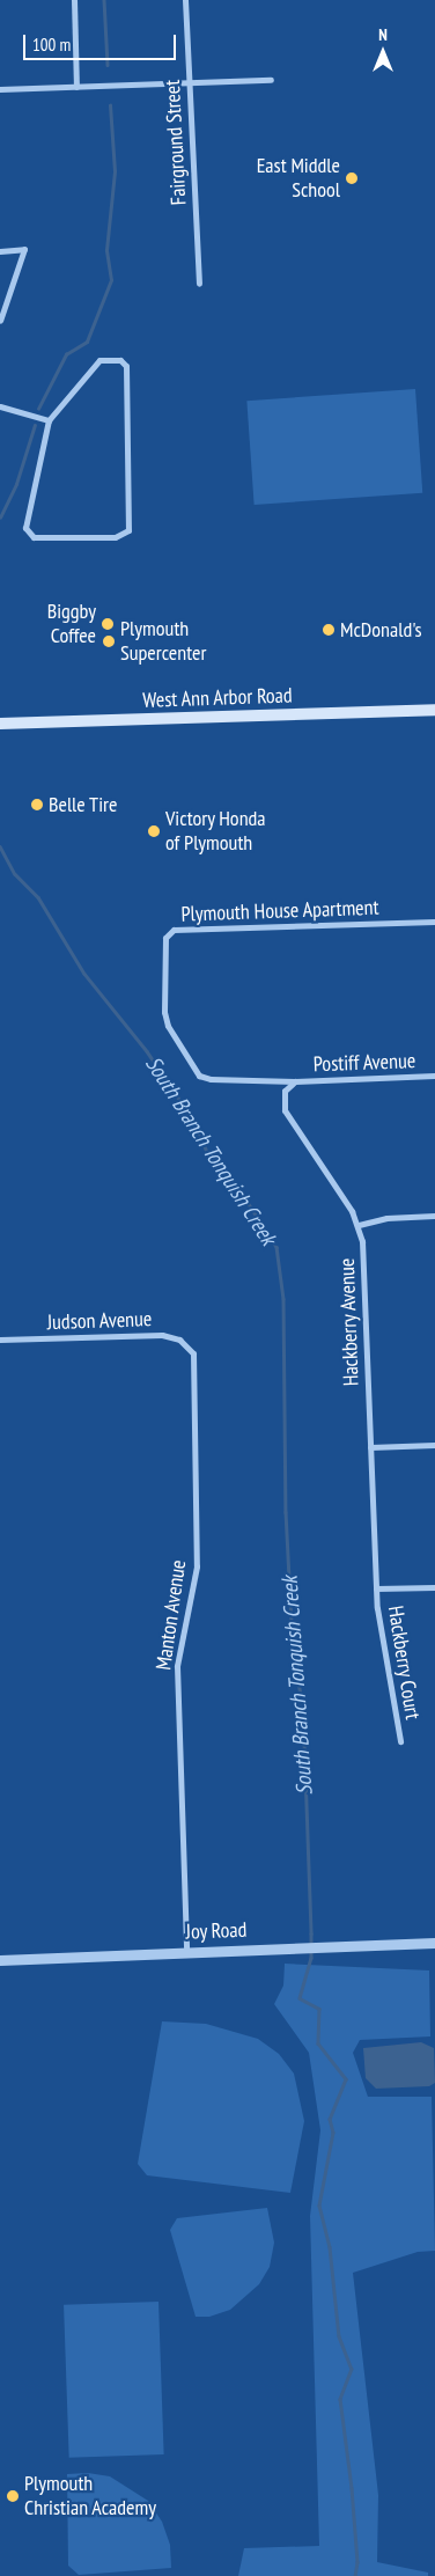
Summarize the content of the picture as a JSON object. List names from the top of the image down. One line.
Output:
{"streets":{"main road":["West Ann Arbor Road"],"street":["Fairground Street","Plymouth House Apartment","Postiff Avenue","Judson Avenue","Hackberry Avenue","Manton Avenue","Hackberry Court","Joy Road"]},"crossings":[["Plymouth House Apartment","Postiff Avenue"],["Plymouth House Apartment","Hackberry Avenue"],["Postiff Avenue","Hackberry Avenue"],["Judson Avenue","Manton Avenue"],["Hackberry Avenue","Hackberry Court"],["Manton Avenue","Joy Road"]],"water":["South Branch Tonquish Creek"],"places":["East Middle School","Biggby Coffee","McDonald's","Plymouth Supercenter","Belle Tire","Victory Honda of Plymouth","Plymouth Christian Academy"],"scale_bar":"100 m","north":"top"}
